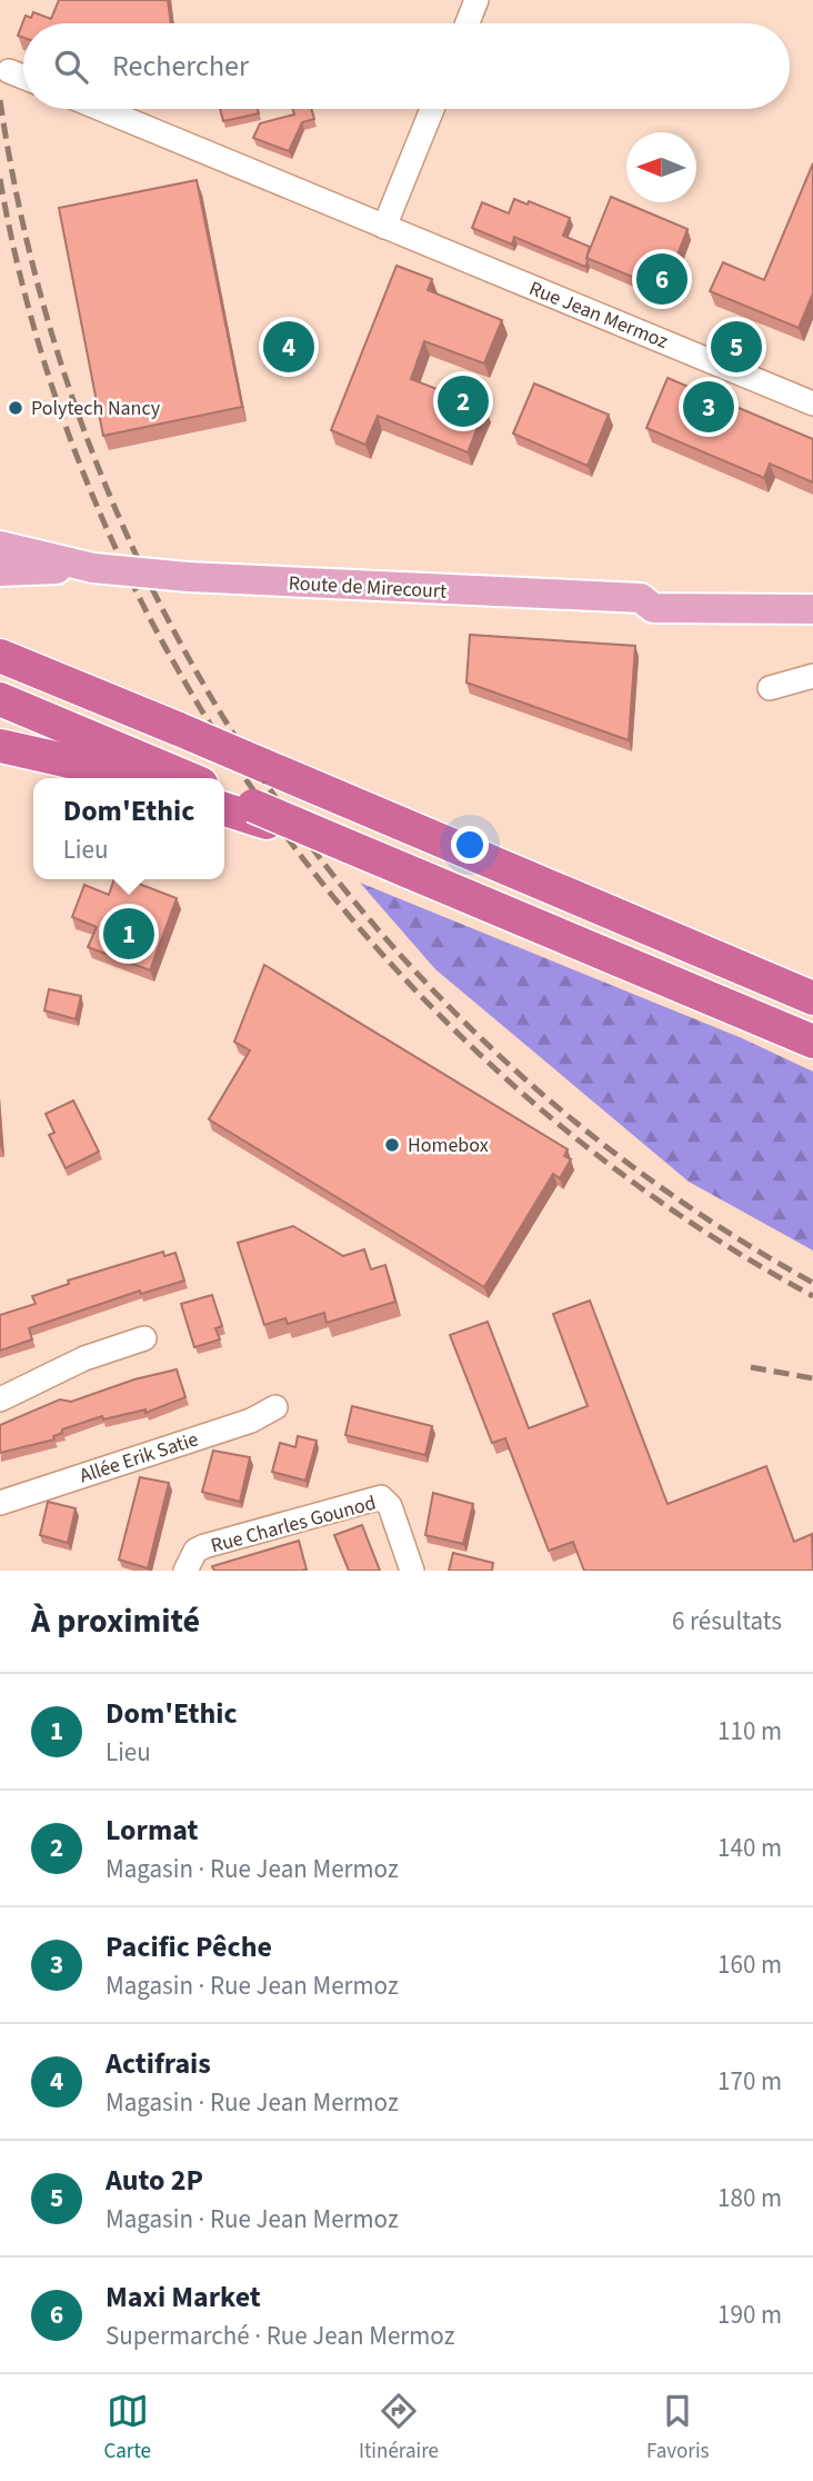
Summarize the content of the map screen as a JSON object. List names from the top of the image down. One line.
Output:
{"streets":{"main road":["Route de Mirecourt"],"street":["Rue Jean Mermoz","Allée Erik Satie","Rue Charles Gounod"]},"places":["Polytech Nancy","Homebox"],"north":"left","page":{"search":"Rechercher","pins":["6","4","5","2","3","1"],"popup":["Dom'Ethic","Lieu"],"heading":["À proximité","6 résultats"],"list":[{"mark":"1","name":"Dom'Ethic","note":"Lieu","value":"110 m"},{"mark":"2","name":"Lormat","note":"Magasin · Rue Jean Mermoz","value":"140 m"},{"mark":"3","name":"Pacific Pêche","note":"Magasin · Rue Jean Mermoz","value":"160 m"},{"mark":"4","name":"Actifrais","note":"Magasin · Rue Jean Mermoz","value":"170 m"},{"mark":"5","name":"Auto 2P","note":"Magasin · Rue Jean Mermoz","value":"180 m"},{"mark":"6","name":"Maxi Market","note":"Supermarché · Rue Jean Mermoz","value":"190 m"}],"nav":["Carte","Itinéraire","Favoris"]}}
